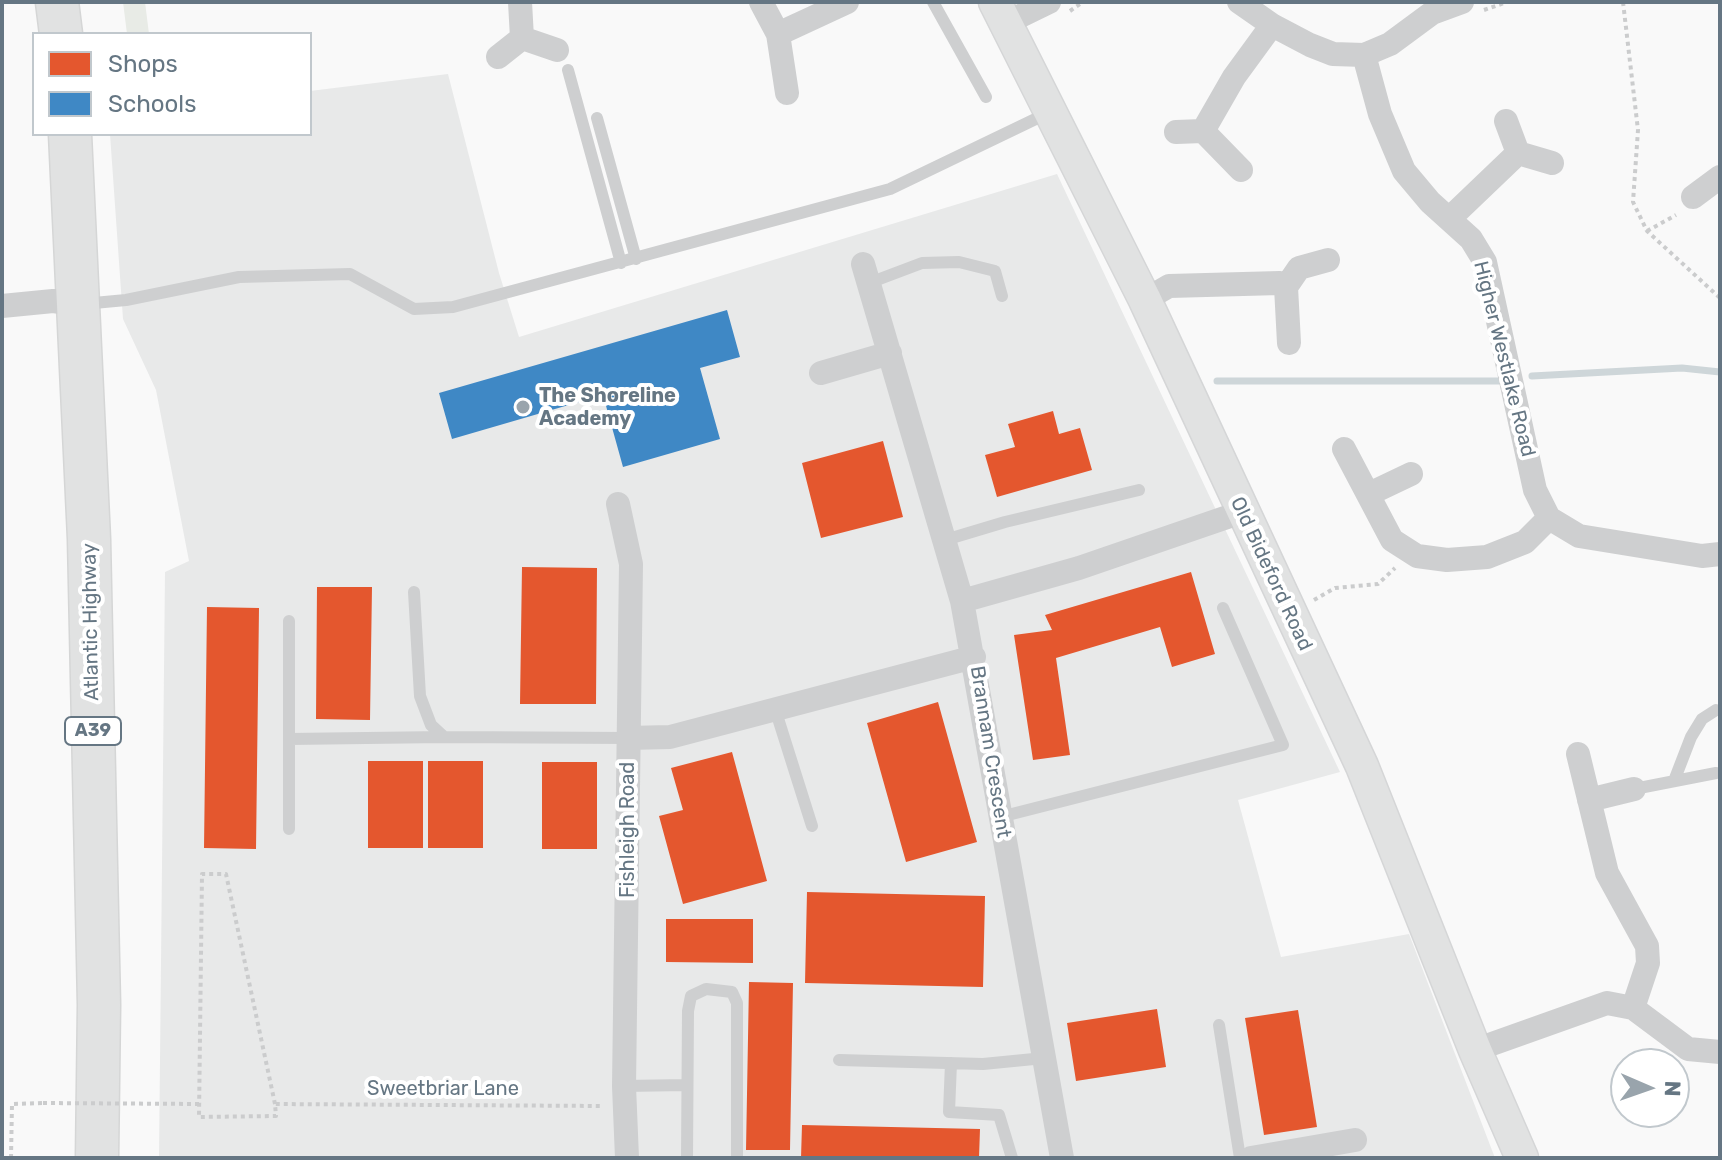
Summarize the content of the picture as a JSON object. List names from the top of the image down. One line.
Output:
{"streets":{"highway":["Atlantic Highway","A39"],"street":["Higher Westlake Road","Old Bideford Road","Brannam Crescent","Fishleigh Road"],"path":["Sweetbriar Lane"]},"crossings":[["Fishleigh Road","Sweetbriar Lane"]],"places":["The Shoreline Academy"],"legend":["Shops","Schools"],"north":"right"}
